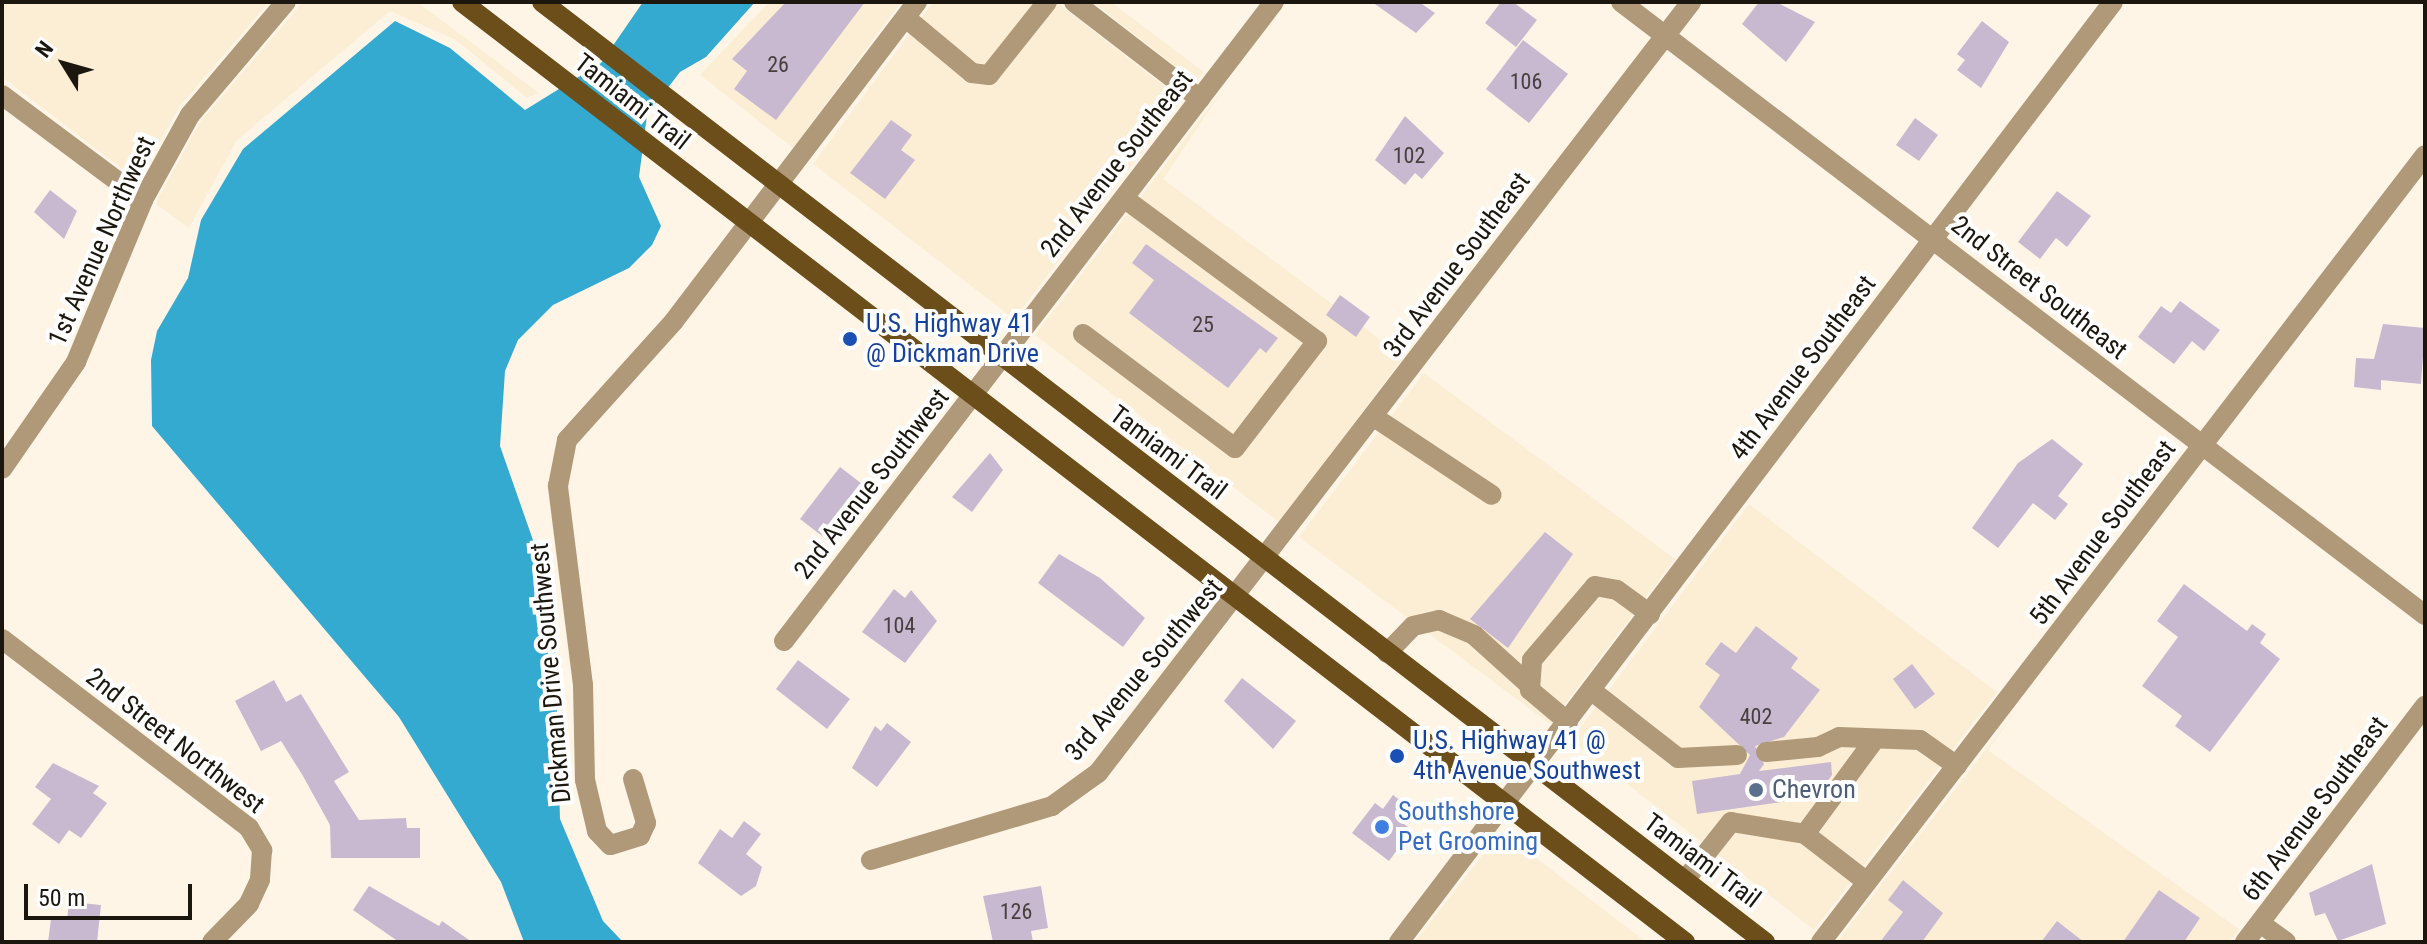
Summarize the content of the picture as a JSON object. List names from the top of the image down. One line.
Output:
{"streets":{"main road":["Tamiami Trail"],"street":["2nd Avenue Southeast","1st Avenue Northwest","3rd Avenue Southeast","2nd Street Southeast","4th Avenue Southeast","2nd Avenue Southwest","5th Avenue Southeast","3rd Avenue Southwest","Dickman Drive Southwest","2nd Street Northwest","6th Avenue Southeast"]},"crossings":[["Tamiami Trail","2nd Avenue Southeast"],["Tamiami Trail","3rd Avenue Southeast"],["Tamiami Trail","4th Avenue Southeast"],["Tamiami Trail","2nd Avenue Southwest"],["Tamiami Trail","3rd Avenue Southwest"],["Tamiami Trail","Dickman Drive Southwest"],["2nd Avenue Southeast","2nd Avenue Southwest"],["3rd Avenue Southeast","2nd Street Southeast"],["3rd Avenue Southeast","3rd Avenue Southwest"],["2nd Street Southeast","4th Avenue Southeast"],["2nd Street Southeast","5th Avenue Southeast"]],"places":["U.S. Highway 41 @ Dickman Drive","U.S. Highway 41 @ 4th Avenue Southwest","Chevron","Southshore Pet Grooming"],"house_numbers":["26","106","102","25","104","402","126"],"scale_bar":"50 m","north":"top left"}
